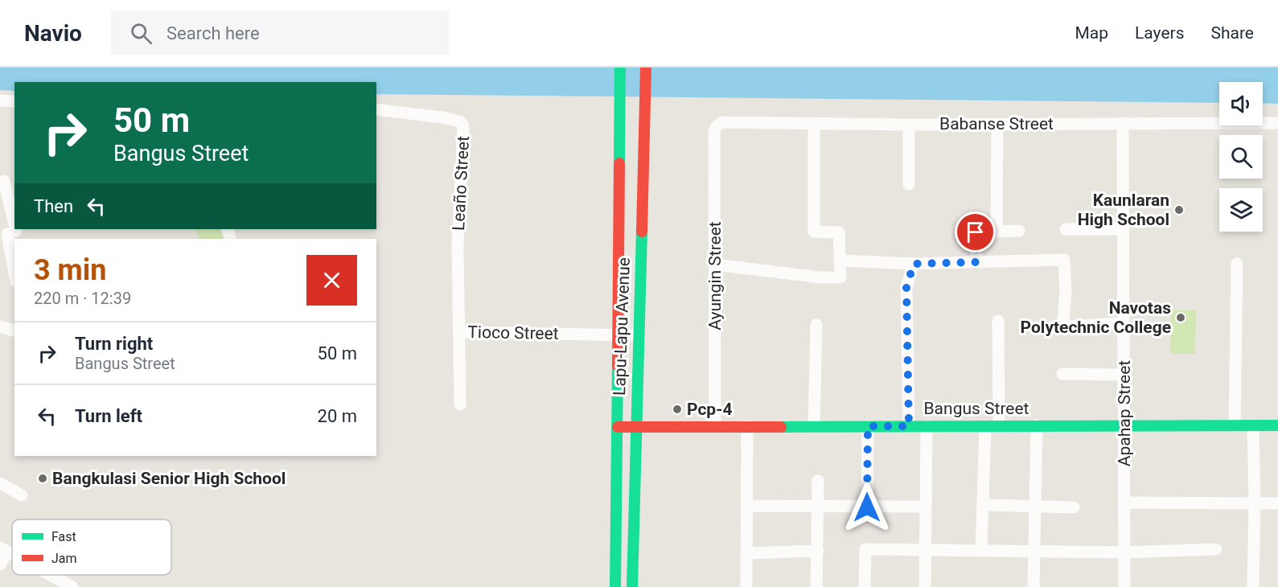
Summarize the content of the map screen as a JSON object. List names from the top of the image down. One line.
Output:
{"streets":{"main road":["Lapu-Lapu Avenue","Bangus Street"],"street":["Babanse Street","Leaño Street","Ayungin Street","Tioco Street","Apahap Street"]},"crossings":[["Babanse Street","Ayungin Street"],["Babanse Street","Apahap Street"],["Leaño Street","Tioco Street"],["Ayungin Street","Bangus Street"],["Lapu-Lapu Avenue","Tioco Street"],["Lapu-Lapu Avenue","Bangus Street"],["Bangus Street","Apahap Street"]],"places":["Kaunlaran High School","Navotas Polytechnic College","Pcp-4","Bangkulasi Senior High School"],"legend":["Fast","Jam"],"page":{"header":"Navio","search":"Search here","nav":["Map","Layers","Share"],"turn":["50 m","Bangus Street"],"then":"Then","heading":["3 min","220 m · 12:39"],"list":[{"name":"Turn right","note":"Bangus Street","value":"50 m"},{"name":"Turn left","value":"20 m"}]}}
